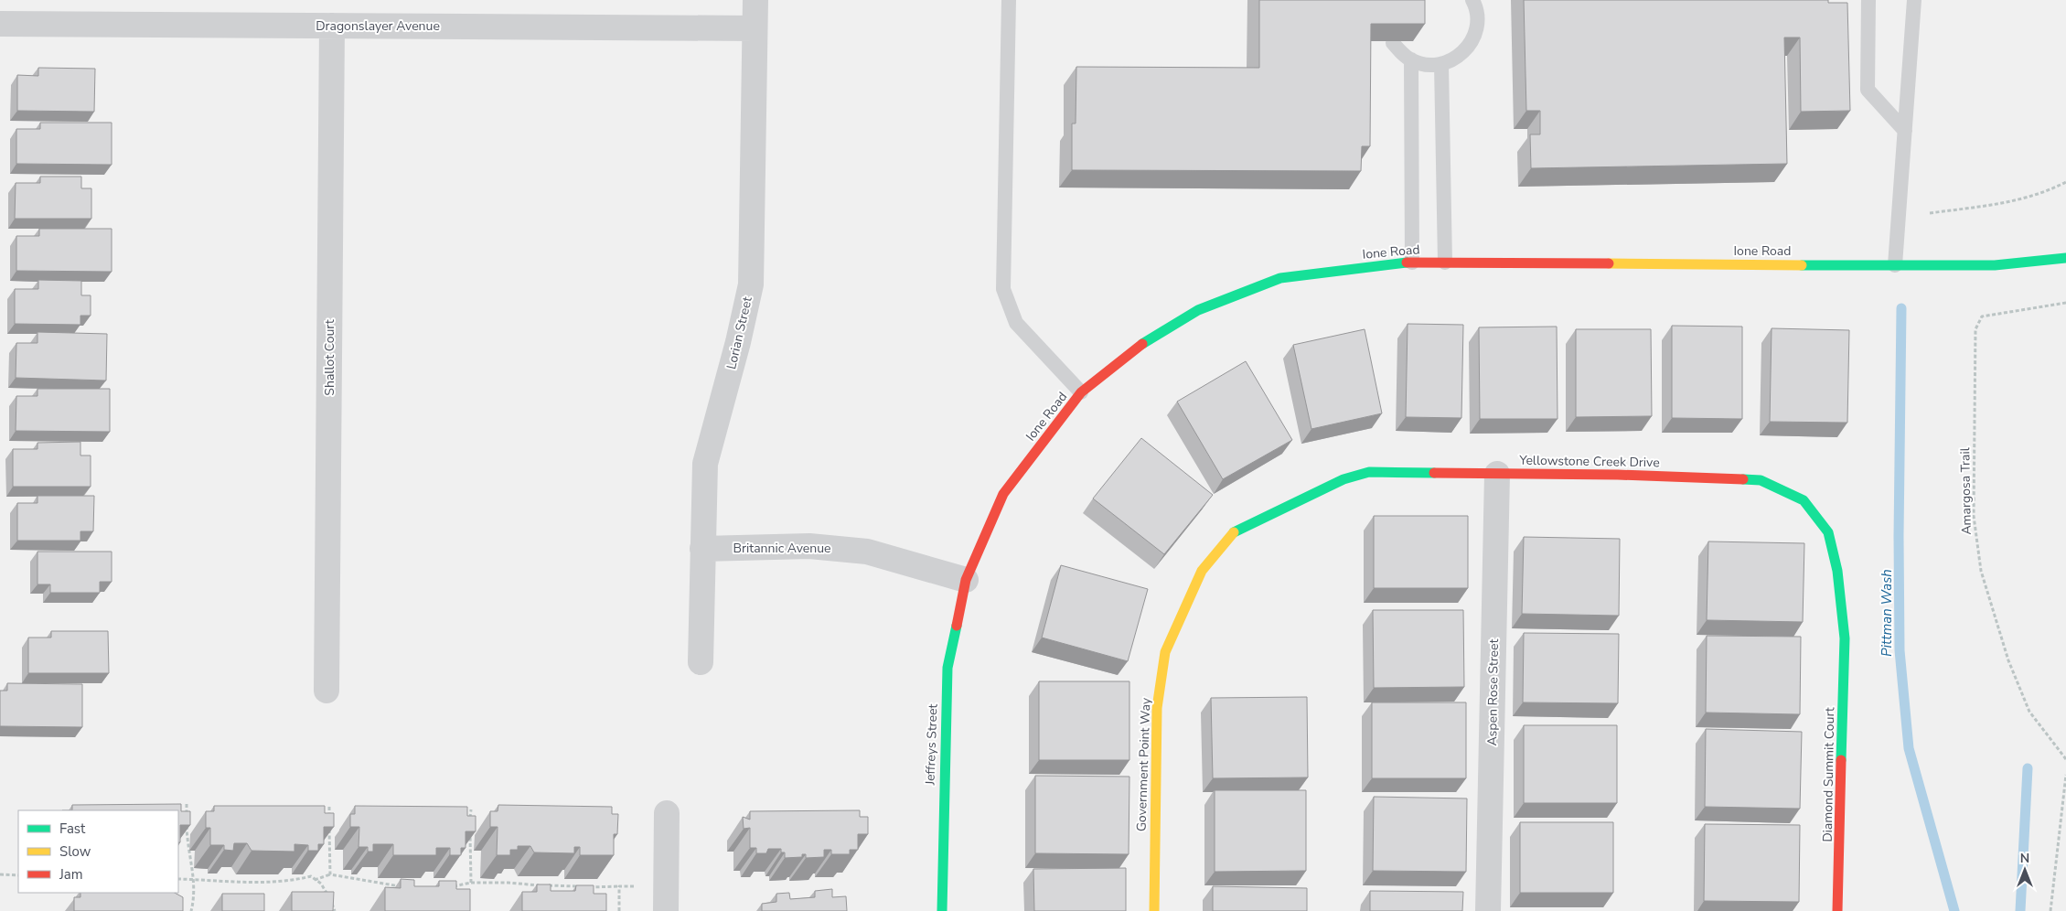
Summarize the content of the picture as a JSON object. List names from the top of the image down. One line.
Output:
{"streets":{"street":["Dragonslayer Avenue","Ione Road","Lorian Street","Shallot Court","Yellowstone Creek Drive","Britannic Avenue","Aspen Rose Street","Jeffreys Street","Government Point Way","Diamond Summit Court"],"path":["Amargosa Trail"]},"crossings":[["Dragonslayer Avenue","Lorian Street"],["Dragonslayer Avenue","Shallot Court"],["Ione Road","Britannic Avenue"],["Ione Road","Jeffreys Street"],["Lorian Street","Britannic Avenue"],["Yellowstone Creek Drive","Aspen Rose Street"],["Yellowstone Creek Drive","Government Point Way"],["Yellowstone Creek Drive","Diamond Summit Court"],["Britannic Avenue","Jeffreys Street"]],"water":["Pittman Wash"],"legend":["Fast","Slow","Jam"],"north":"top"}
